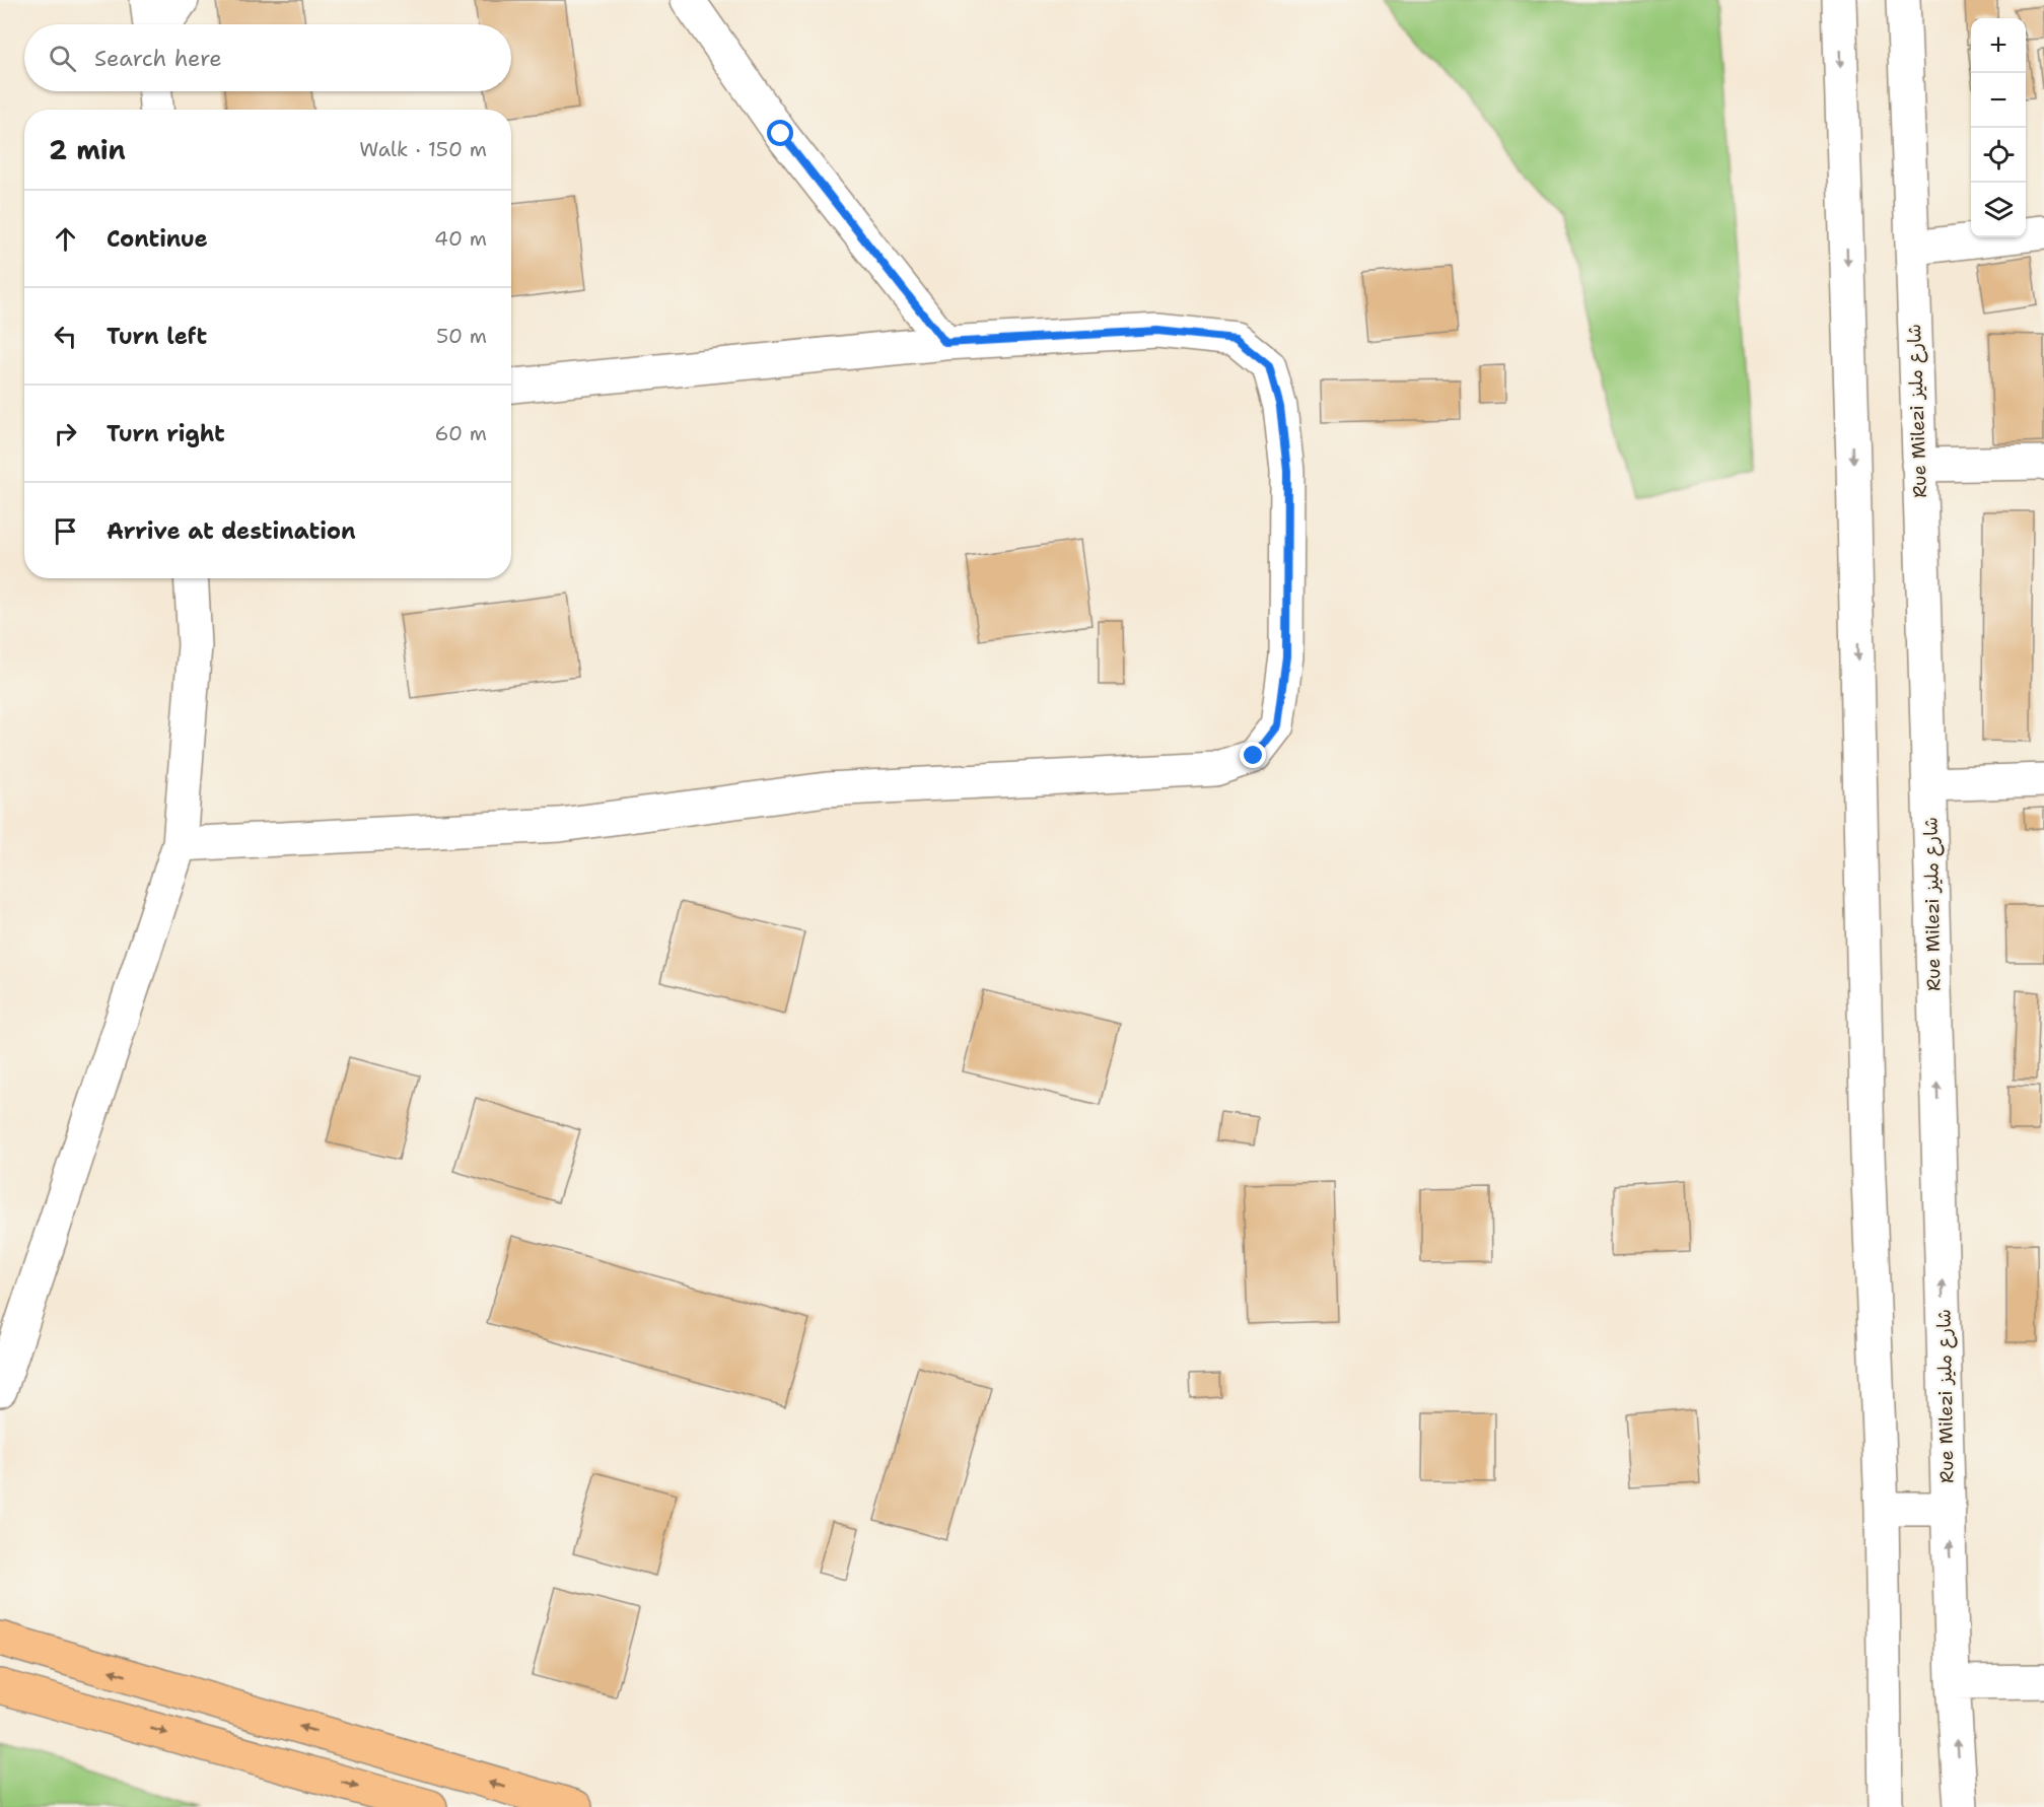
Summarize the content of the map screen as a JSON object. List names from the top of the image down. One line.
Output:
{"streets":{"street":["Rue Milezi شارع مليز"]},"page":{"map_buttons":["+","−"],"search":"Search here","heading":["2 min","Walk · 150 m"],"list":[["Continue","40 m"],["Turn left","50 m"],["Turn right","60 m"],"Arrive at destination"]}}
